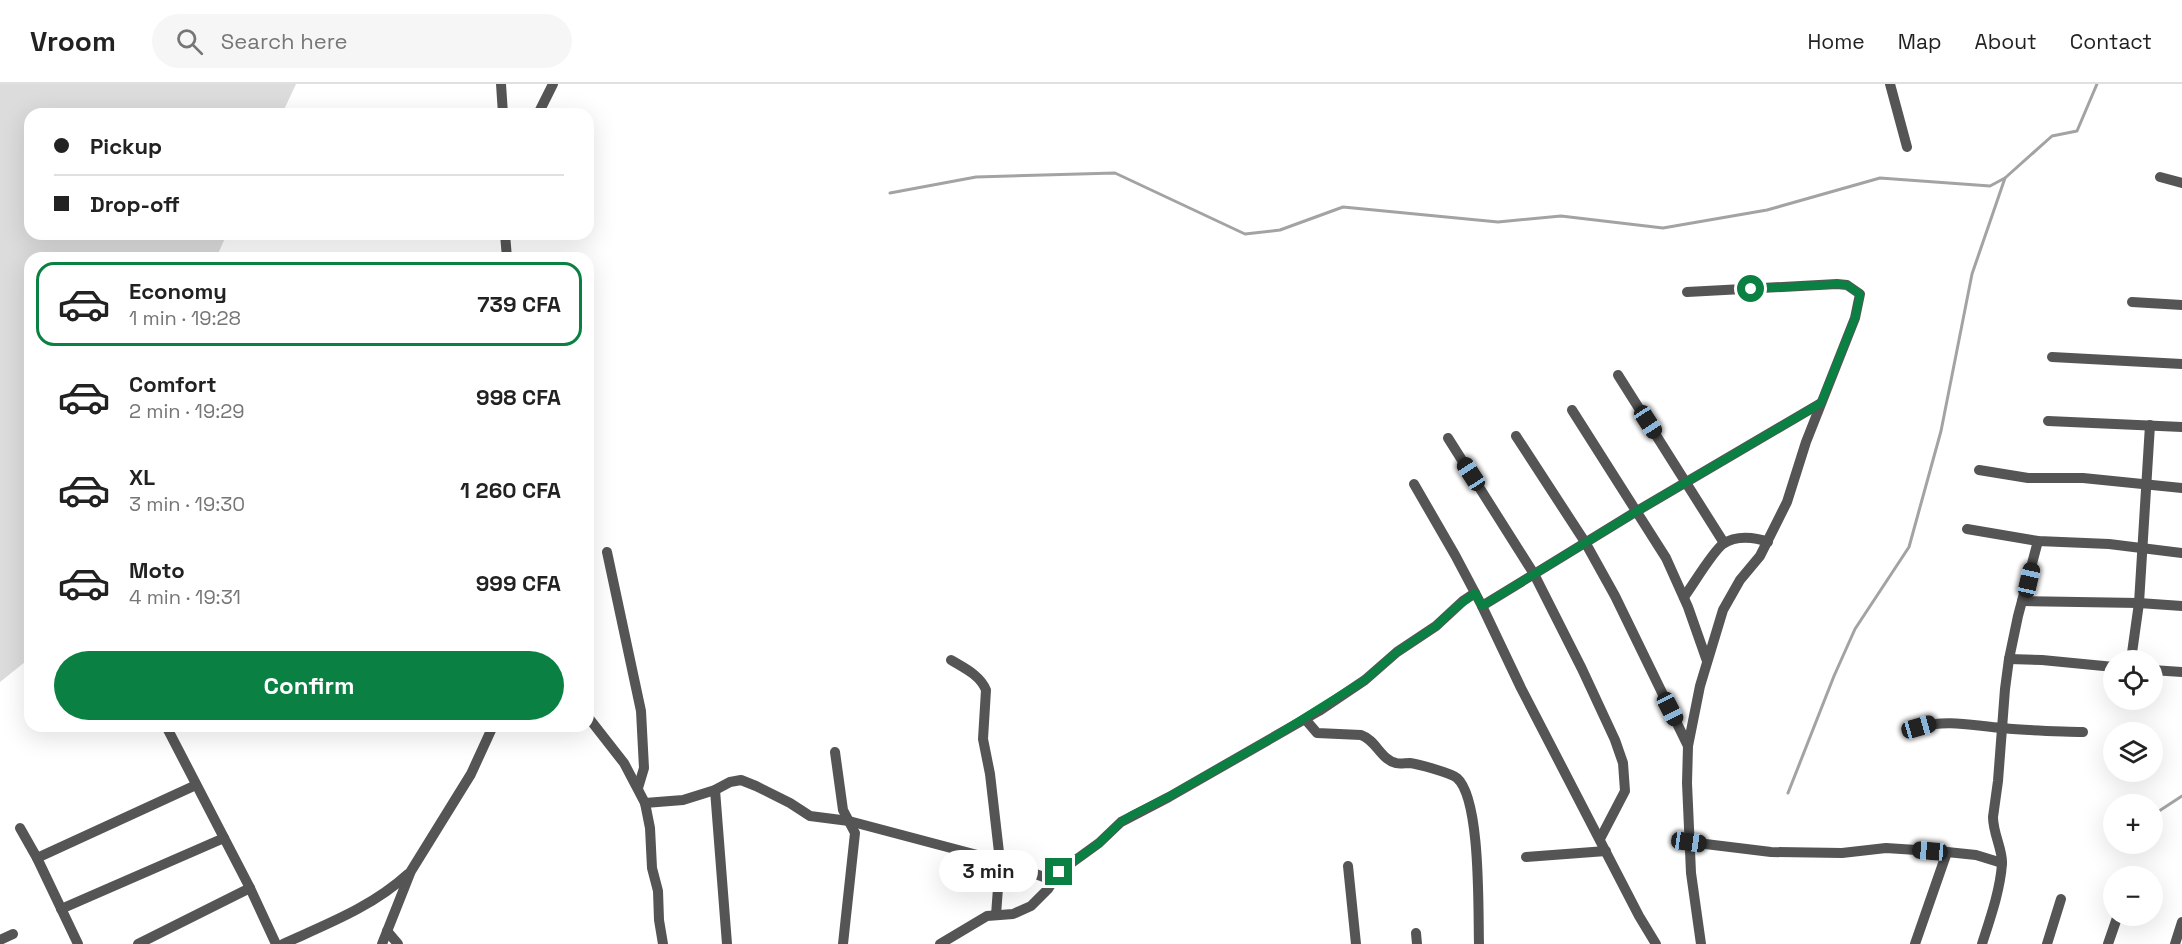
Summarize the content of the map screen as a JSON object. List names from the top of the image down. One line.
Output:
{"page":{"header":"Vroom","search":"Search here","nav":["Home","Map","About","Contact"],"banner":["Pickup","Drop-off"],"list":[{"name":"Economy","note":"1 min · 19:28","value":"739 CFA"},{"name":"Comfort","note":"2 min · 19:29","value":"998 CFA"},{"name":"XL","note":"3 min · 19:30","value":"1 260 CFA"},{"name":"Moto","note":"4 min · 19:31","value":"999 CFA"}],"buttons":"Confirm","map_buttons":["+","−"],"bubble":"3 min"}}
